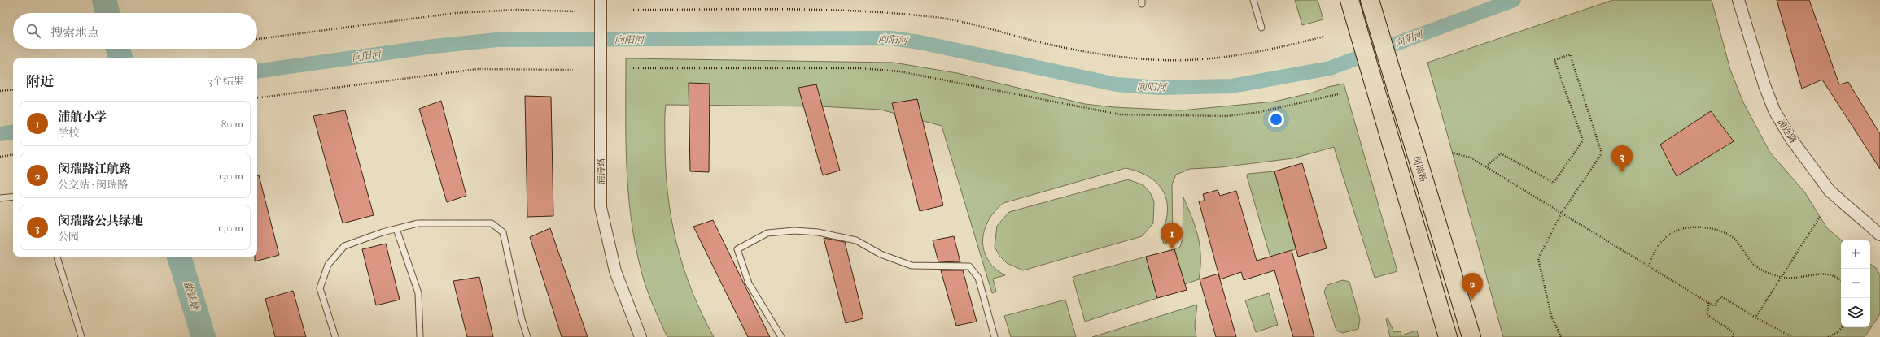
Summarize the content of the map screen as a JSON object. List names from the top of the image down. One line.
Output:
{"streets":{"main road":["闵瑞路"],"street":["浦连路","浦涛路"]},"water":["向阳河","盐铁塘"],"page":{"search":"搜索地点","heading":["附近","3个结果"],"list":[{"mark":"1","name":"浦航小学","note":"学校","value":"80 m"},{"mark":"2","name":"闵瑞路江航路","note":"公交站 · 闵瑞路","value":"130 m"},{"mark":"3","name":"闵瑞路公共绿地","note":"公园","value":"170 m"}],"pins":["3","1","2"],"map_buttons":["+","−"]}}
